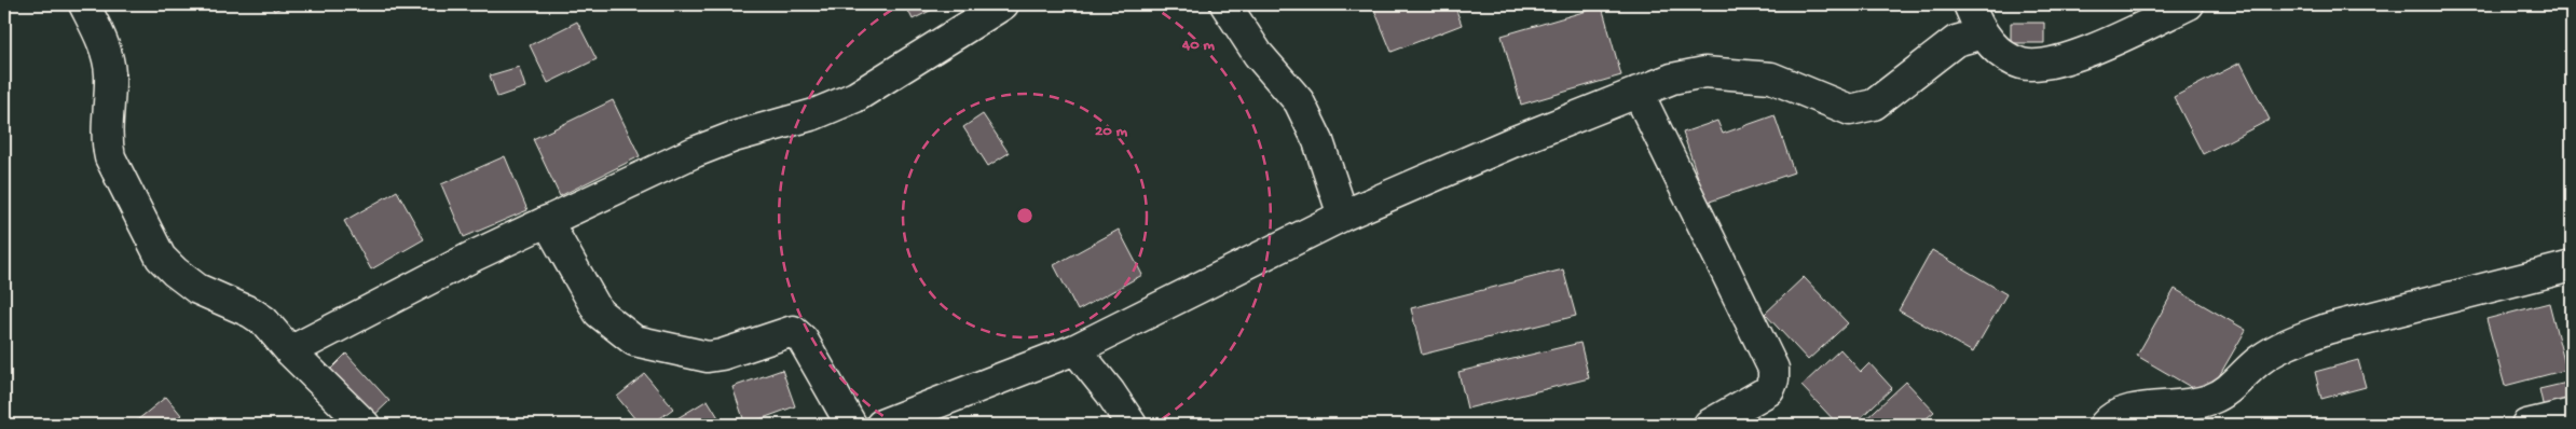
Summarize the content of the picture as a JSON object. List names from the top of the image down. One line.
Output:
{"rings":["40 m","20 m"]}
